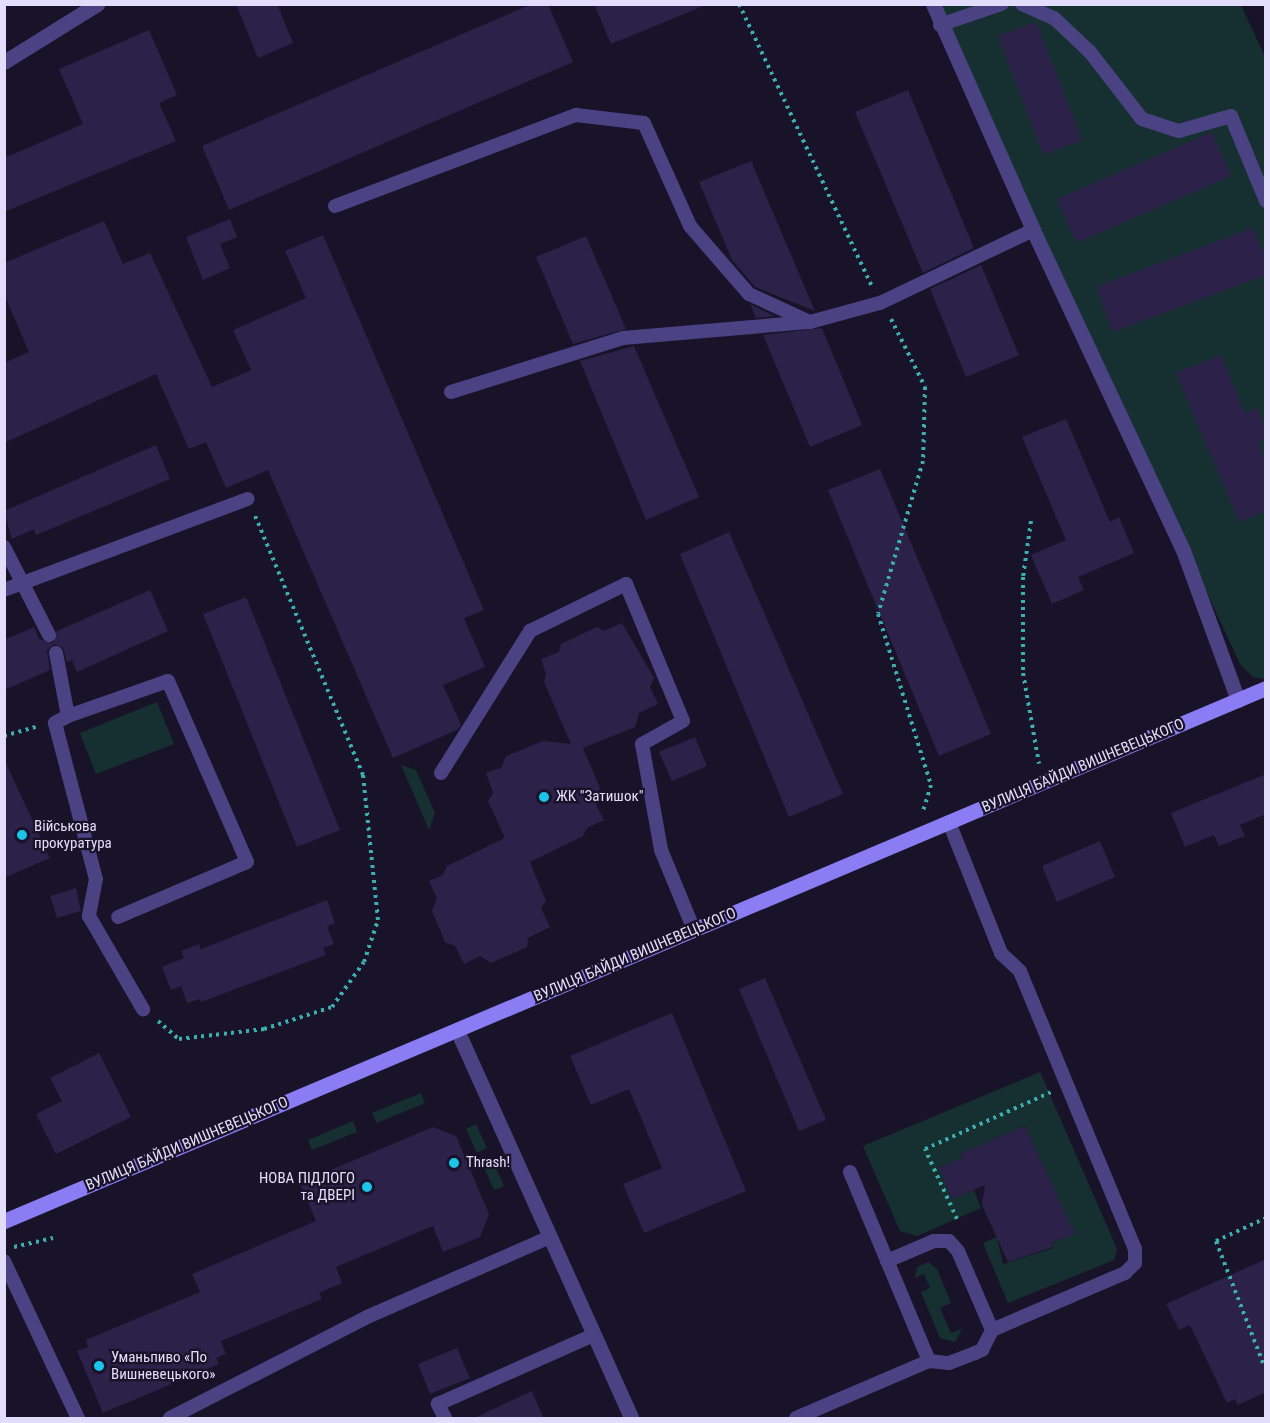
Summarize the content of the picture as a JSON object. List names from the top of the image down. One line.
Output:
{"streets":{"street":["ВУЛИЦЯ БАЙДИ ВИШНЕВЕЦЬКОГО"]},"places":["ЖК \"Затишок\"","Військова прокуратура","Thrash!","НОВА ПІДЛОГО та ДВЕРІ","Уманьпиво «По Вишневецького»"]}
